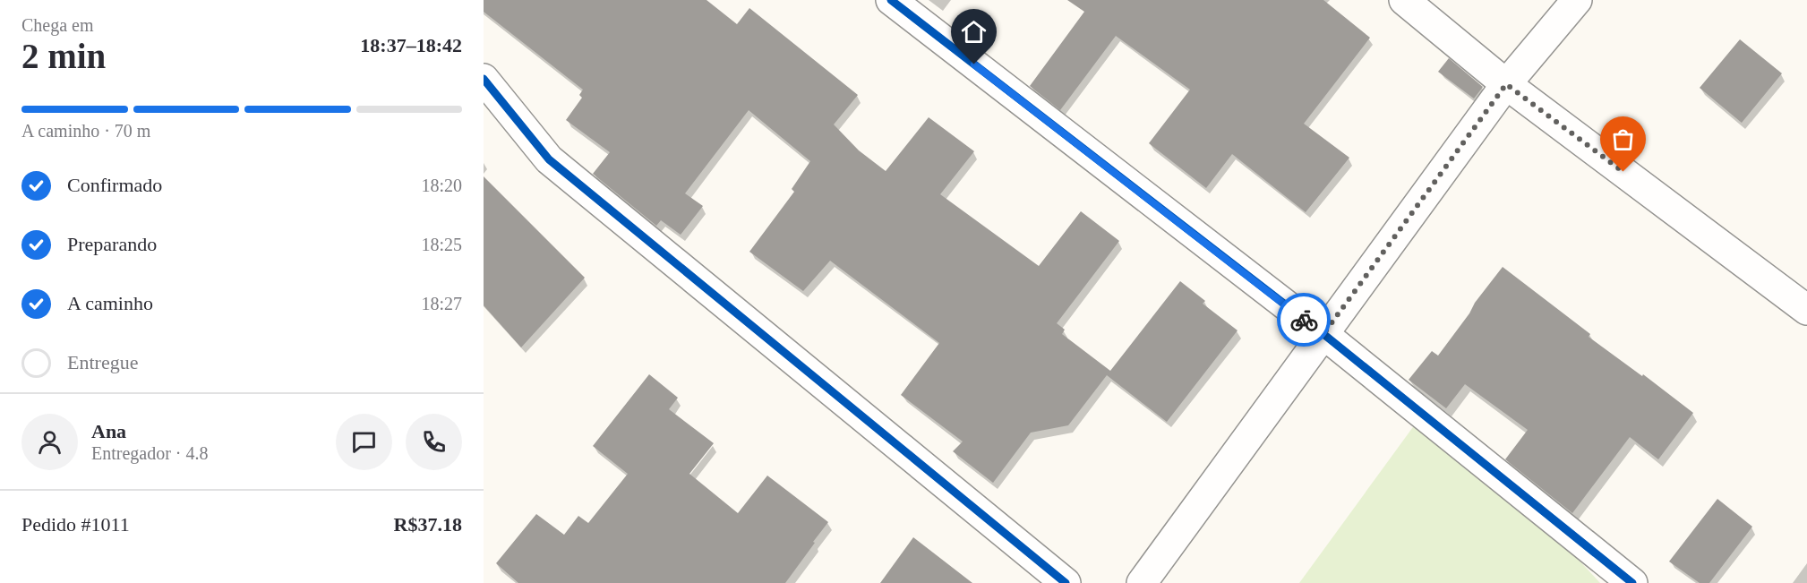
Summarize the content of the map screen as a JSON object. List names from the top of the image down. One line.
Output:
{"page":{"heading":["2 min","Chega em","18:37–18:42"],"panel":["Ana","Entregador · 4.8","Pedido #1011","R$37.18"],"bar":"A caminho · 70 m","list":[["Confirmado","18:20"],["Preparando","18:25"],["A caminho","18:27"],"Entregue"]}}
